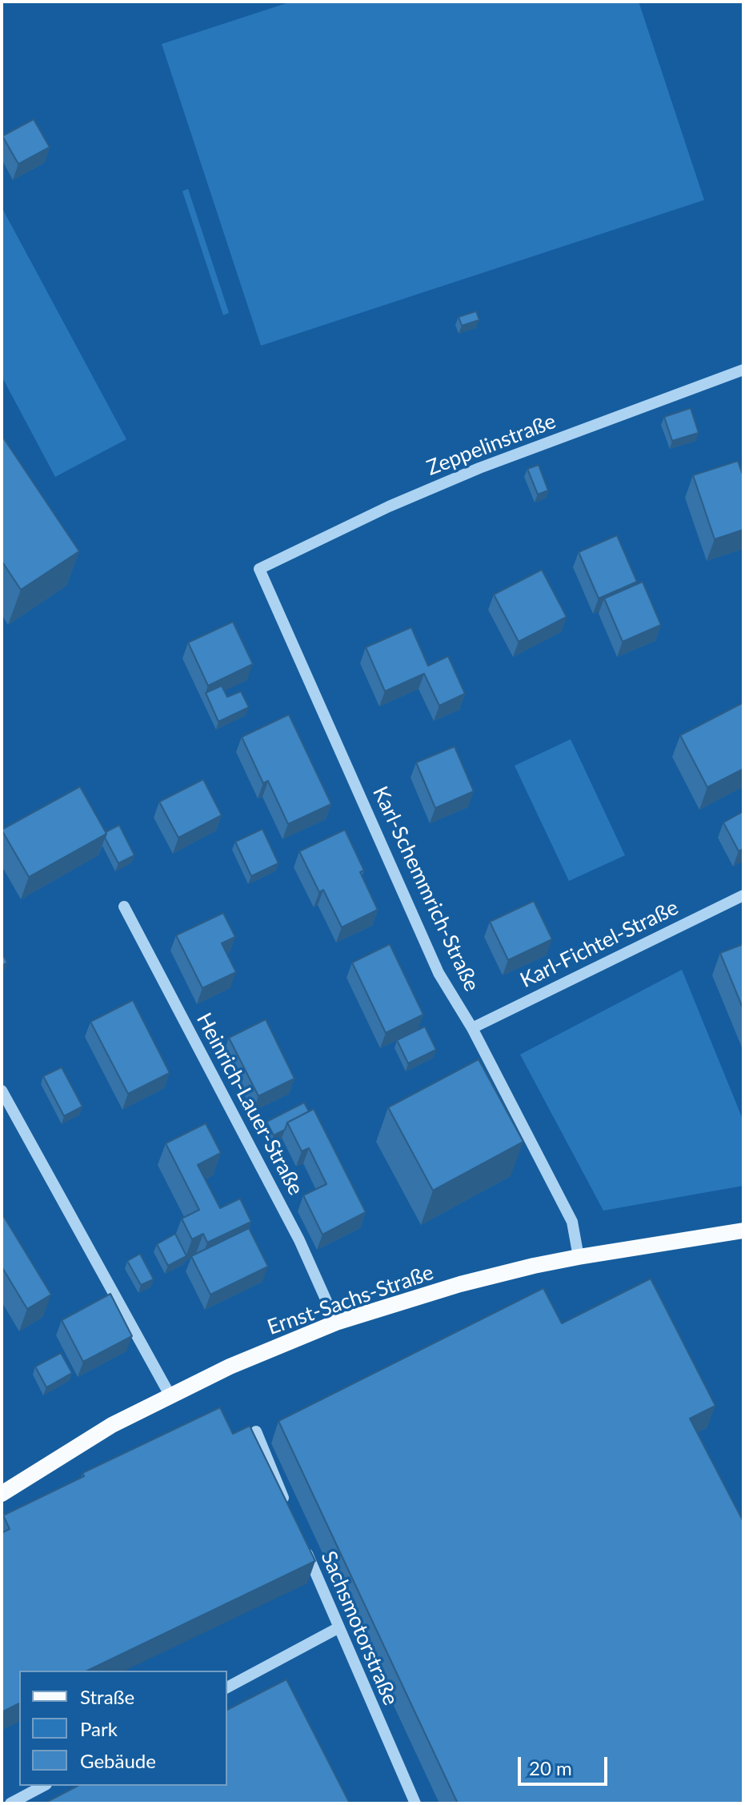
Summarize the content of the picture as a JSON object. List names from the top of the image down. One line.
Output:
{"streets":{"main road":["Ernst-Sachs-Straße"],"street":["Zeppelinstraße","Karl-Schemmrich-Straße","Karl-Fichtel-Straße","Heinrich-Lauer-Straße","Sachsmotorstraße"]},"crossings":[["Zeppelinstraße","Karl-Schemmrich-Straße"],["Karl-Schemmrich-Straße","Karl-Fichtel-Straße"],["Karl-Schemmrich-Straße","Ernst-Sachs-Straße"],["Heinrich-Lauer-Straße","Ernst-Sachs-Straße"]],"legend":["Straße","Park","Gebäude"],"scale_bar":"20 m"}
